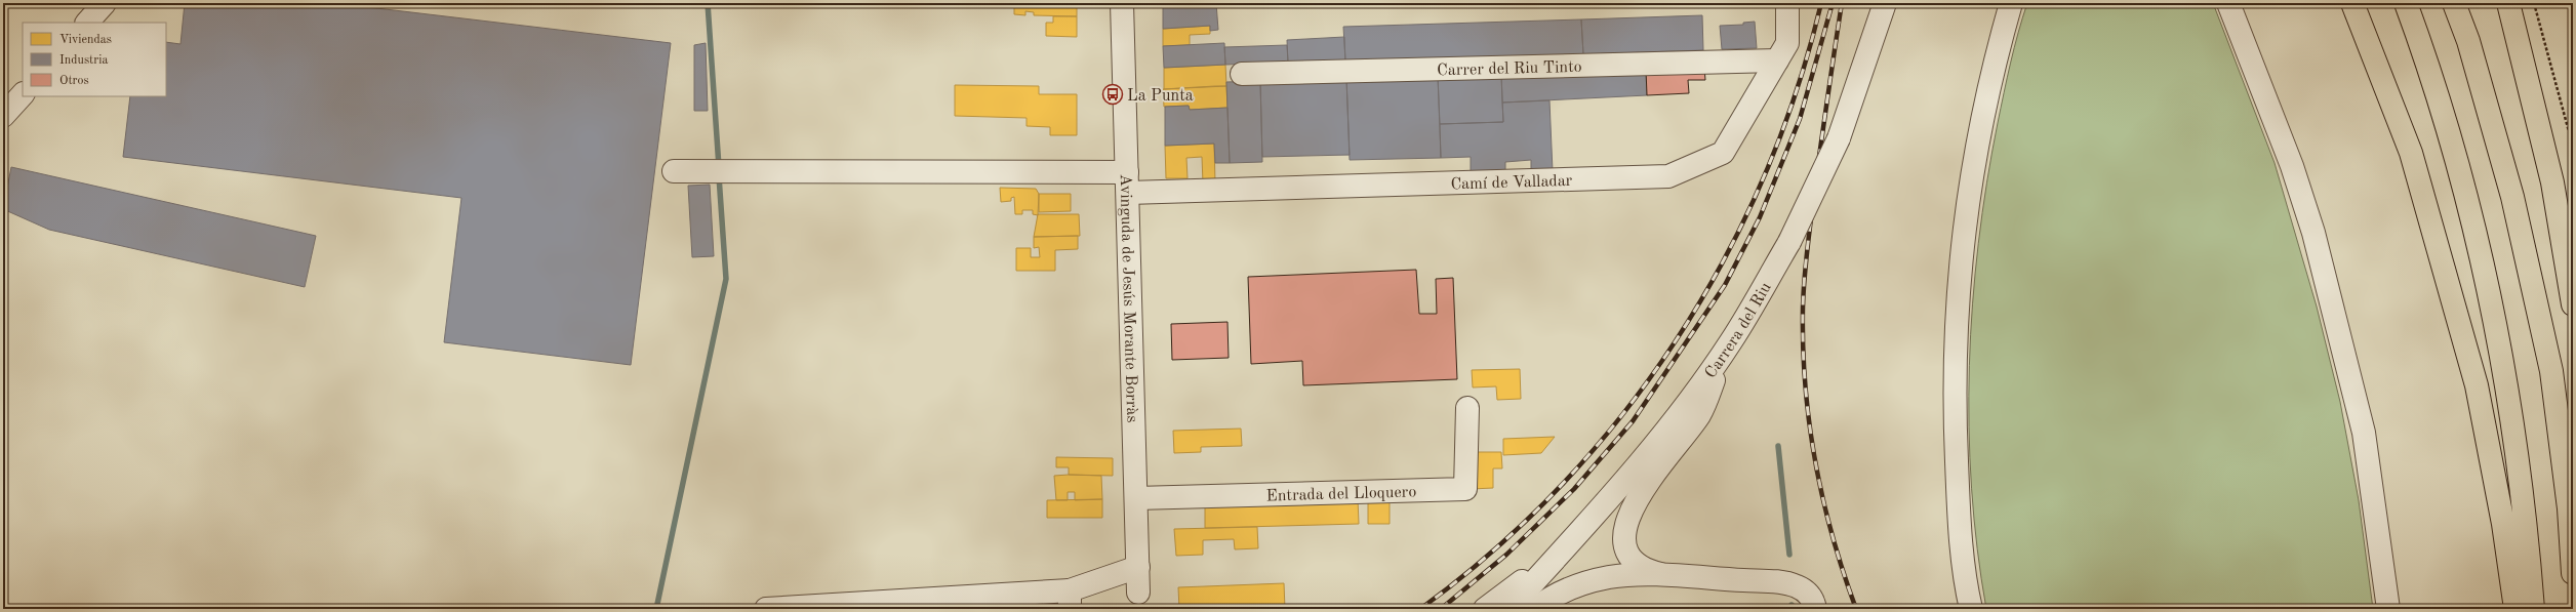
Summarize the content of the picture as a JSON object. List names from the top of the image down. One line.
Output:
{"streets":{"street":["Carrer del Riu Tinto","Camí de Valladar","Avinguda de Jesús Morante Borràs","Carrera del Riu","Entrada del Lloquero"]},"crossings":[["Carrer del Riu Tinto","Camí de Valladar"],["Camí de Valladar","Avinguda de Jesús Morante Borràs"],["Avinguda de Jesús Morante Borràs","Entrada del Lloquero"]],"places":{"bus stop":["La Punta"]},"legend":["Viviendas","Industria","Otros"]}
